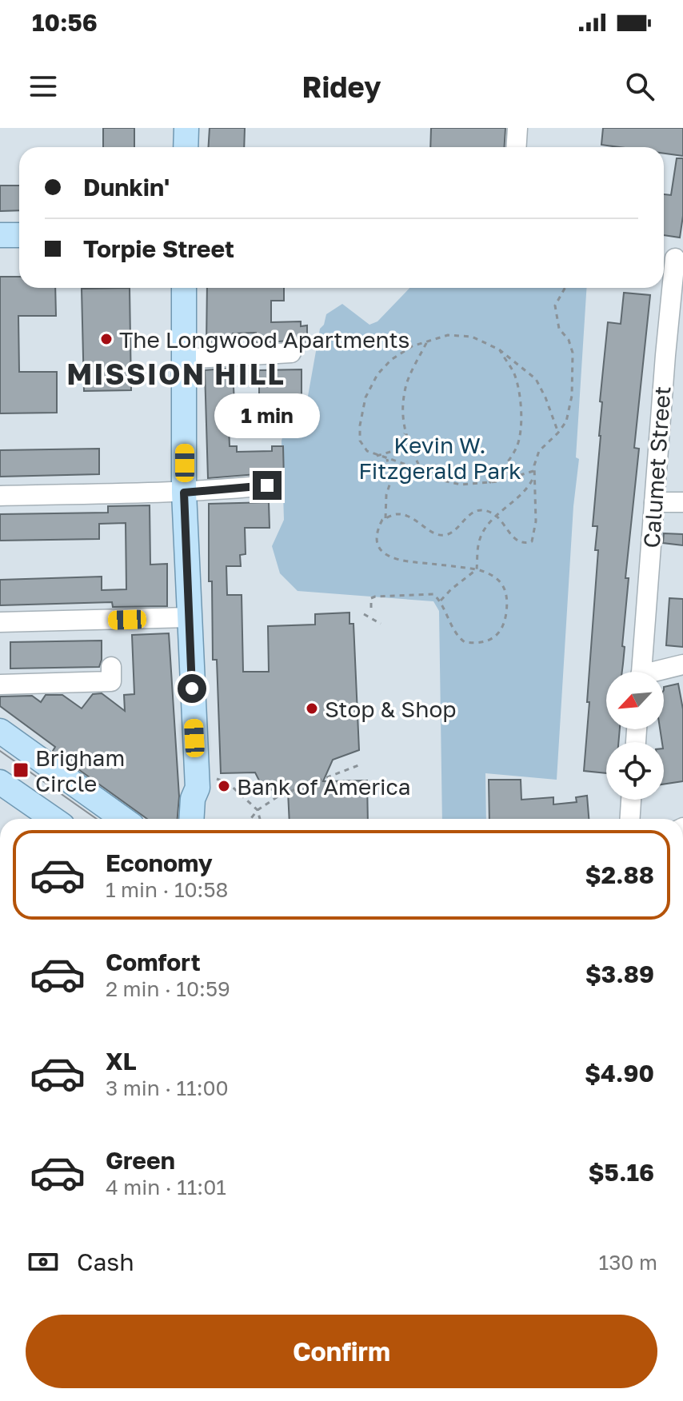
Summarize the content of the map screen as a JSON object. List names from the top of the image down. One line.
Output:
{"streets":{"street":["Calumet Street"]},"districts":["MISSION HILL"],"parks":["Kevin W. Fitzgerald Park"],"places":{"other":["The Longwood Apartments","Stop & Shop","Bank of America"],"transit":["Brigham Circle"]},"north":"bottom left","page":{"status":"10:56","header":"Ridey","banner":["Dunkin'","Torpie Street"],"bubble":"1 min","list":[{"name":"Economy","note":"1 min · 10:58","value":"$2.88"},{"name":"Comfort","note":"2 min · 10:59","value":"$3.89"},{"name":"XL","note":"3 min · 11:00","value":"$4.90"},{"name":"Green","note":"4 min · 11:01","value":"$5.16"}],"pay":["Cash","130 m"],"buttons":"Confirm"}}
